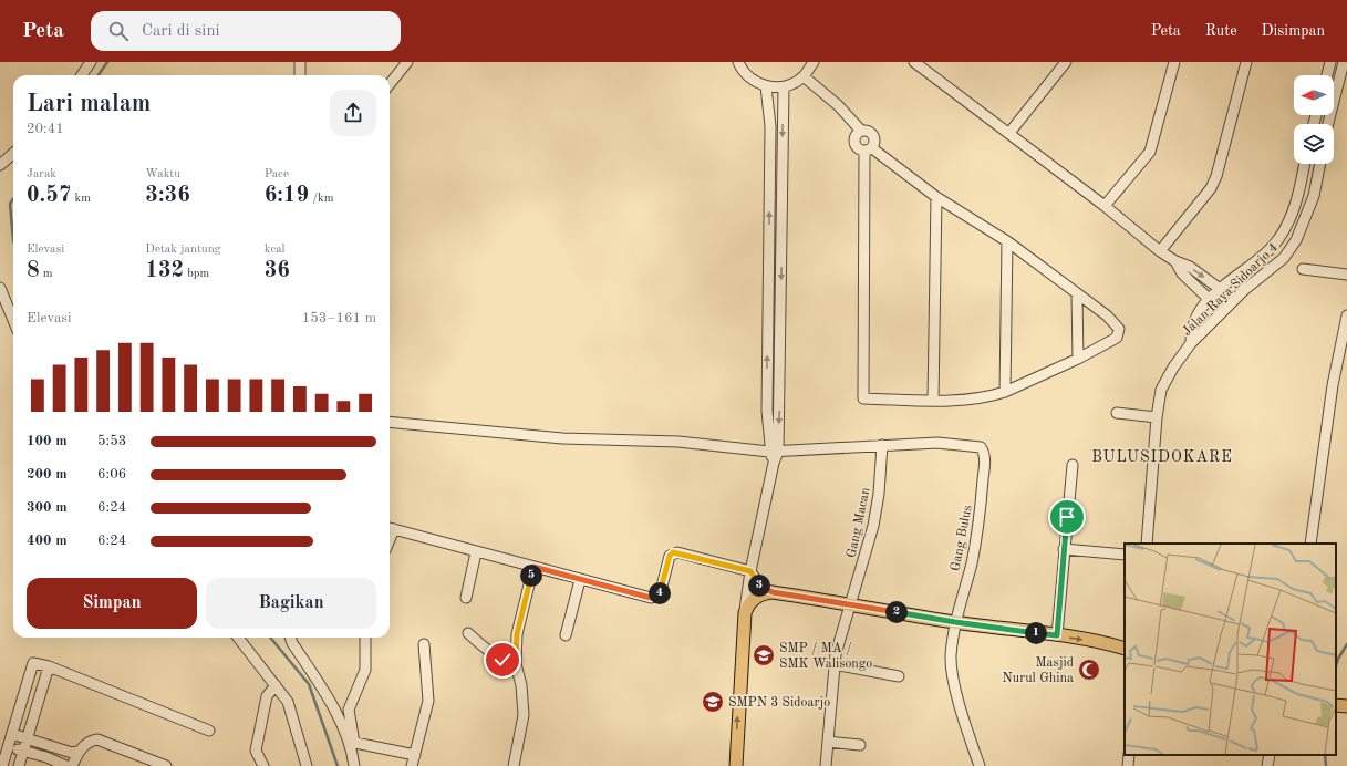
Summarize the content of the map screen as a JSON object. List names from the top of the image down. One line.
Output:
{"streets":{"street":["Jalan Raya Sidoarjo 4","Gang Macan","Gang Bulus"]},"crossings":[["Gang Macan","Gang Bulus"]],"districts":["BULUSIDOKARE"],"places":{"school or university":["SMP / MA / SMK Walisongo","SMPN 3 Sidoarjo"],"mosque":["Masjid Nurul Ghina"]},"north":"left","page":{"header":"Peta","search":"Cari di sini","nav":["Peta","Rute","Disimpan"],"heading":["Lari malam","20:41"],"stats":[["Jarak","0.57 km"],["Waktu","3:36"],["Pace","6:19 /km"],["Elevasi","8 m"],["Detak jantung","132 bpm"],["kcal","36"]],"chart":["Elevasi","153–161 m"],"list":[{"name":"100 m","note":"5:53"},{"name":"200 m","note":"6:06"},{"name":"300 m","note":"6:24"},{"name":"400 m","note":"6:24"}],"pins":["5","3","4","2","1"],"buttons":["Simpan","Bagikan"]}}
